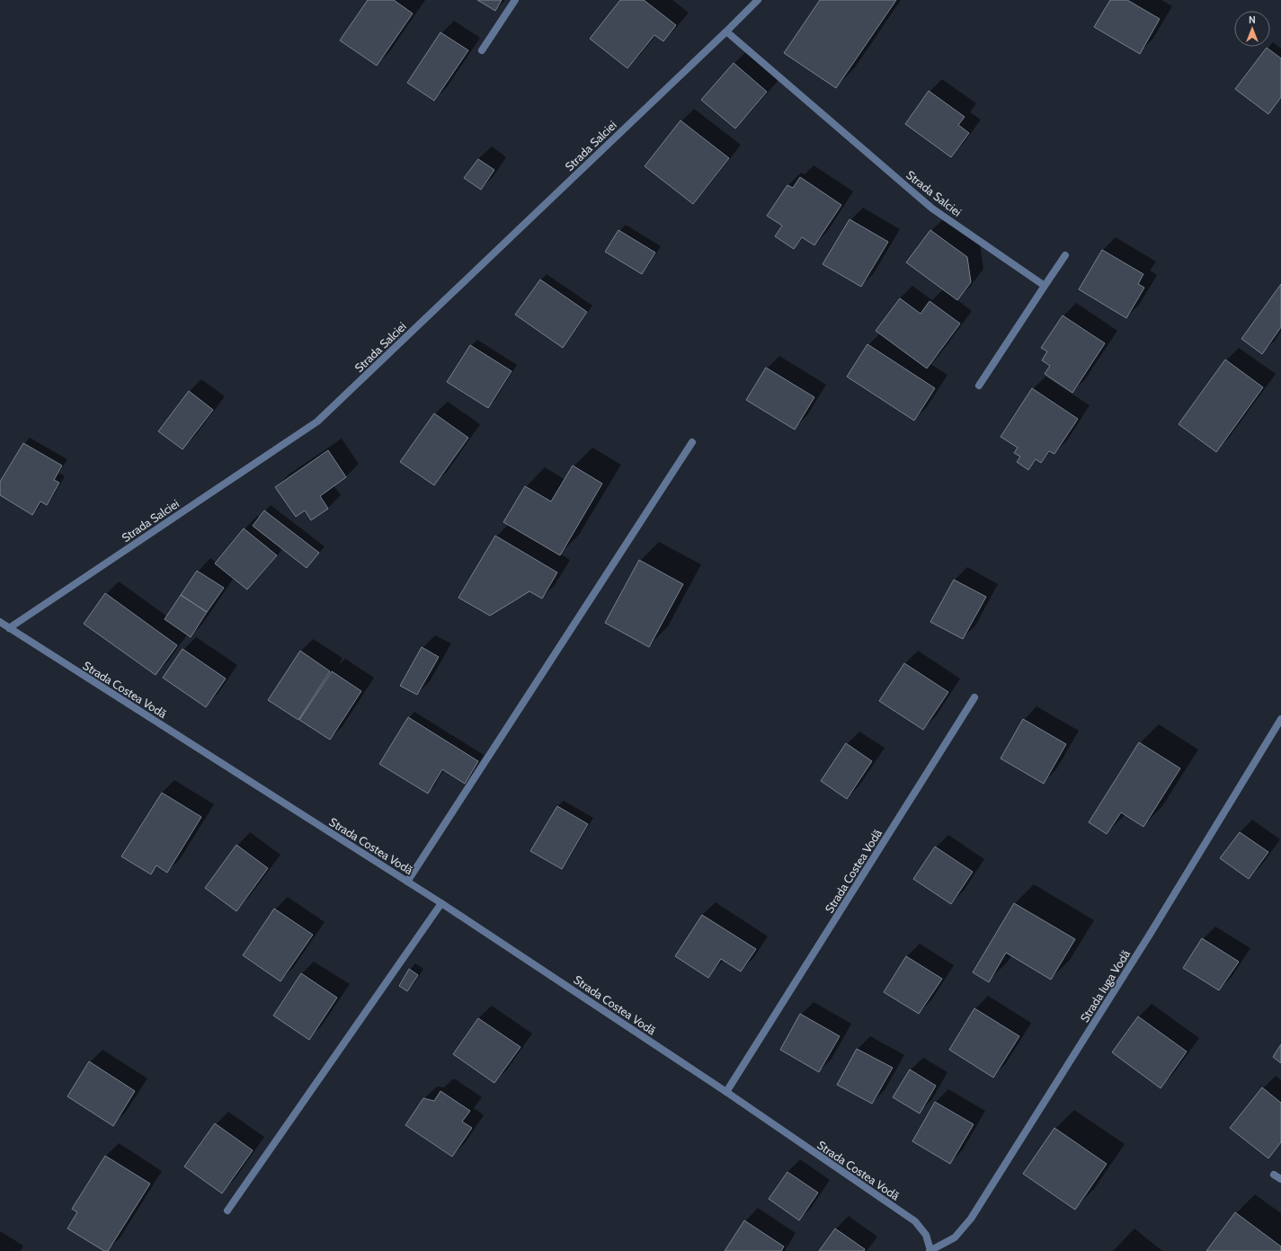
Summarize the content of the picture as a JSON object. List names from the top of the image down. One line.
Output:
{"streets":{"street":["Strada Salciei","Strada Costea Vodă","Strada Iuga Vodă"]},"crossings":[["Strada Salciei","Strada Costea Vodă"],["Strada Costea Vodă","Strada Iuga Vodă"]],"north":"top"}
